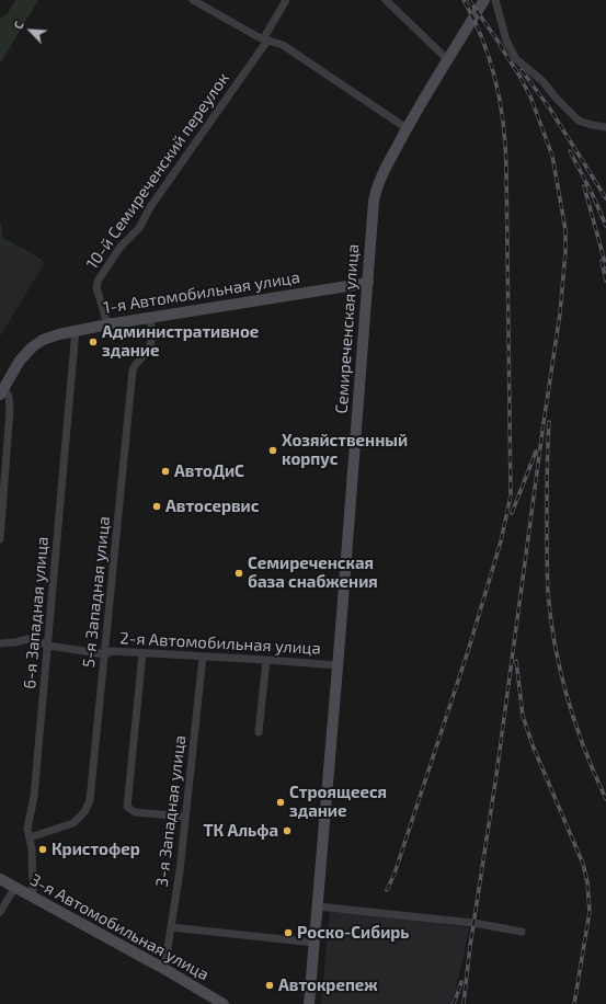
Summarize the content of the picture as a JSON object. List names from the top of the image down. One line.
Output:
{"streets":{"main road":["1-я Автомобильная улица","Семиреченская улица","3-я Автомобильная улица"],"street":["10-й Семиреченский переулок","5-я Западная улица","6-я Западная улица","2-я Автомобильная улица","3-я Западная улица"]},"crossings":[["10-й Семиреченский переулок","1-я Автомобильная улица"],["1-я Автомобильная улица","Семиреченская улица"],["1-я Автомобильная улица","5-я Западная улица"],["1-я Автомобильная улица","6-я Западная улица"],["Семиреченская улица","2-я Автомобильная улица"],["5-я Западная улица","6-я Западная улица"],["5-я Западная улица","2-я Автомобильная улица"],["6-я Западная улица","2-я Автомобильная улица"],["6-я Западная улица","3-я Автомобильная улица"],["2-я Автомобильная улица","3-я Западная улица"],["3-я Западная улица","3-я Автомобильная улица"]],"places":["Административное здание","Хозяйственный корпус","АвтоДиС","Автосервис","Семиреченская база снабжения","Строящееся здание","ТК Альфа","Кристофер","Роско-Сибирь","Автокрепеж"],"north":"top left"}
